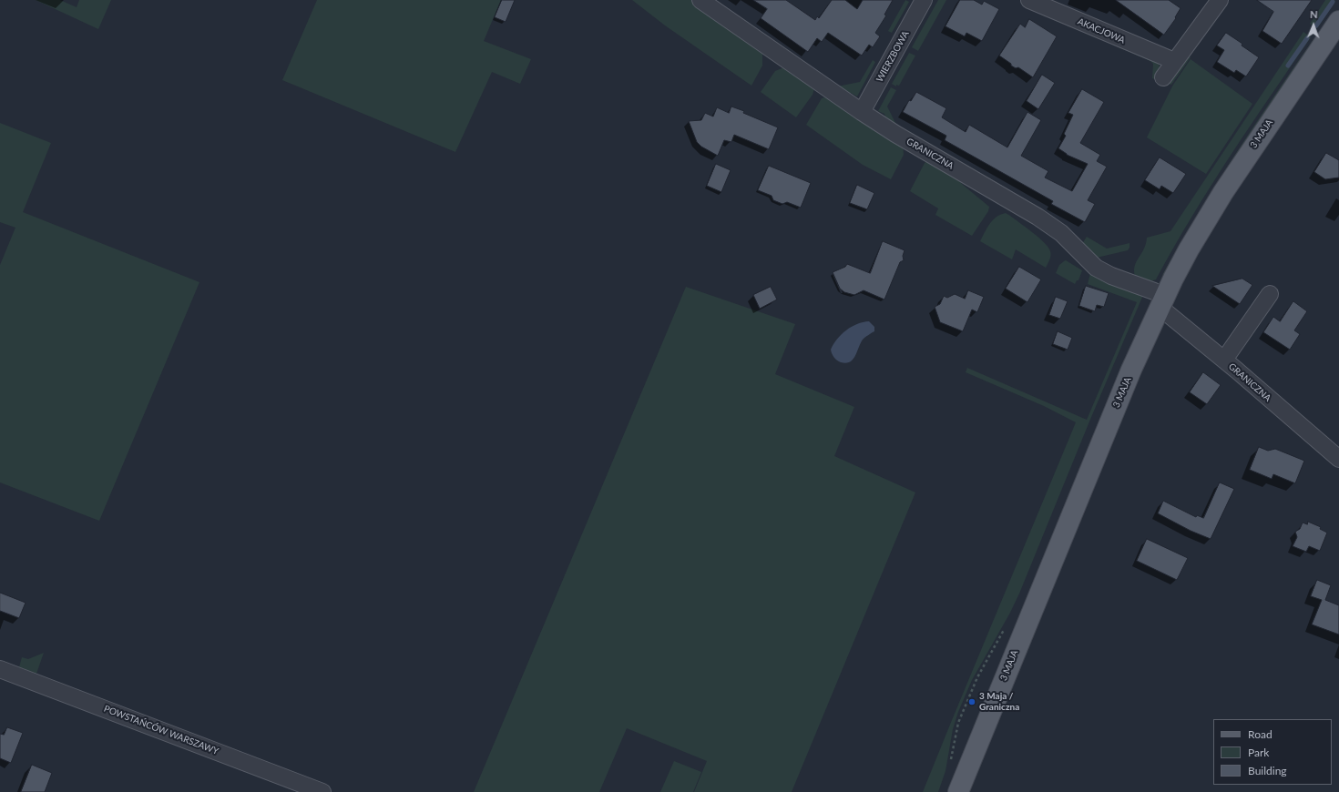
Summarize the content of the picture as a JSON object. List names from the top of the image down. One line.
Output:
{"streets":{"main road":["3 MAJA"],"street":["AKACJOWA","WIERZBOWA","GRANICZNA","POWSTAŃCÓW WARSZAWY"]},"crossings":[["WIERZBOWA","GRANICZNA"],["3 MAJA","GRANICZNA"]],"places":["3 Maja / Graniczna"],"legend":["Road","Park","Building"],"north":"top"}
